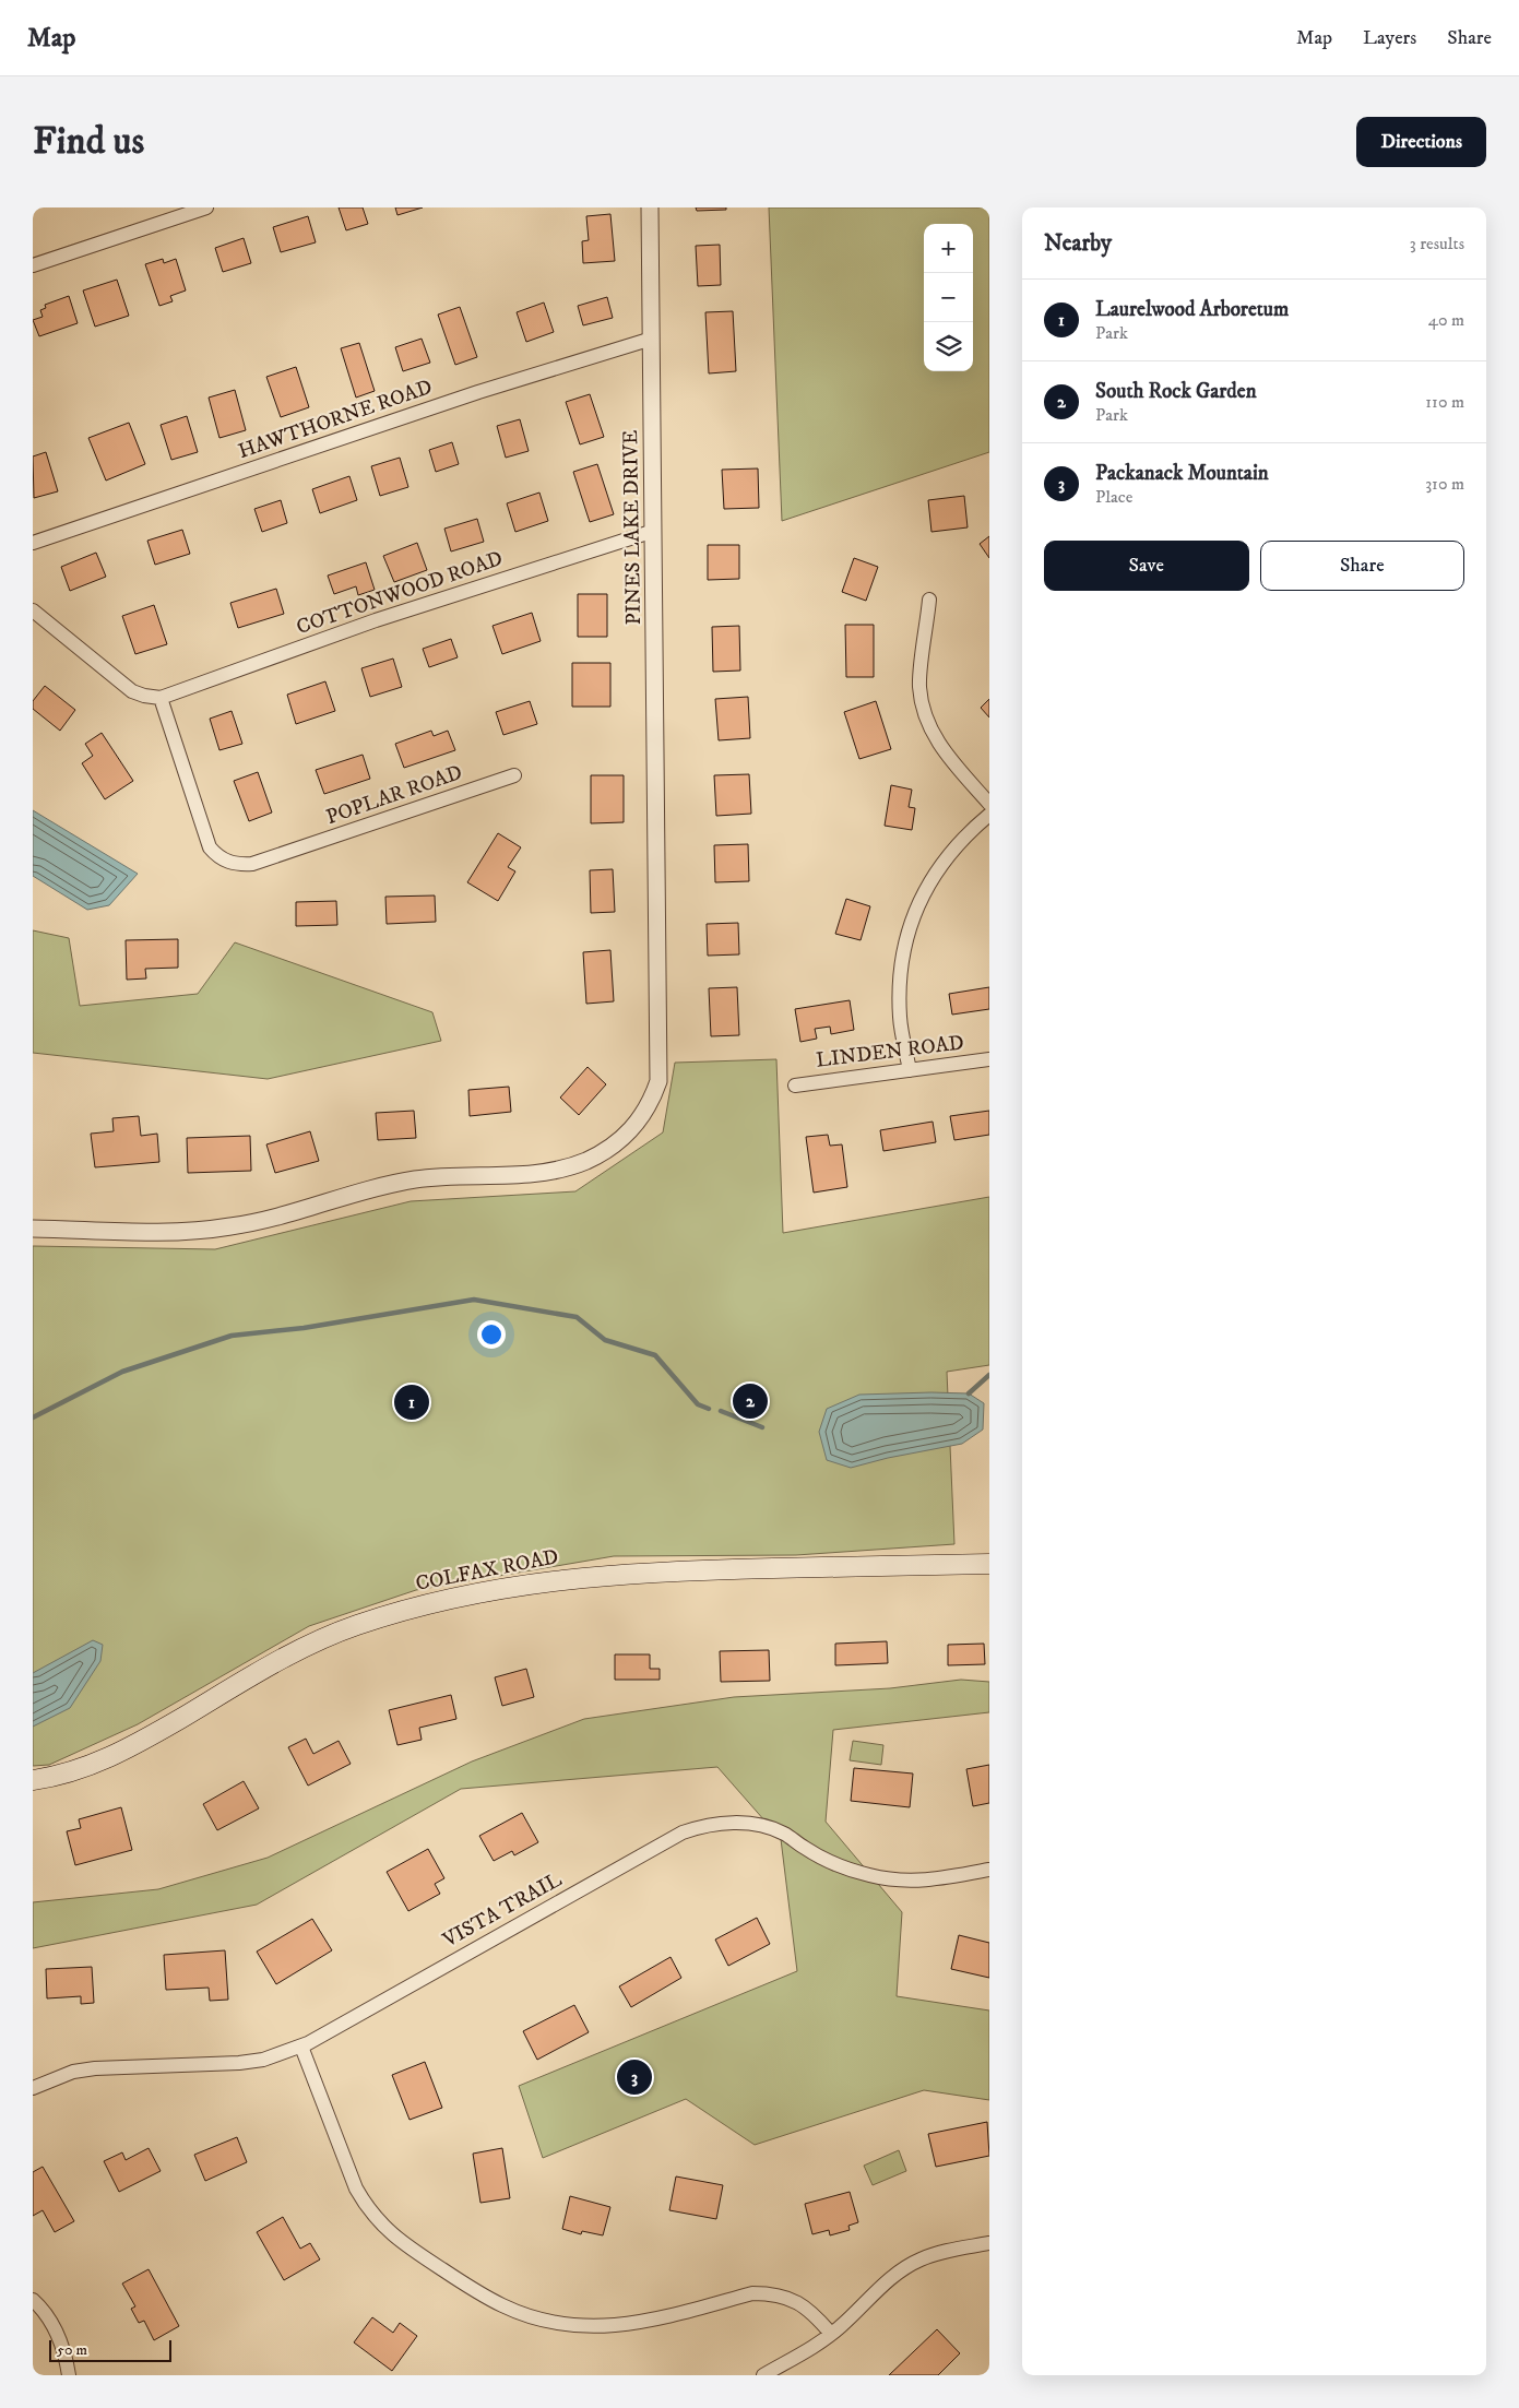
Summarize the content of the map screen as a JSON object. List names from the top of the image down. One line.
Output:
{"streets":{"main road":["COLFAX ROAD"],"street":["HAWTHORNE ROAD","PINES LAKE DRIVE","COTTONWOOD ROAD","POPLAR ROAD","LINDEN ROAD","VISTA TRAIL"]},"crossings":[["HAWTHORNE ROAD","PINES LAKE DRIVE"],["PINES LAKE DRIVE","COTTONWOOD ROAD"],["COTTONWOOD ROAD","POPLAR ROAD"]],"scale_bar":"50 m","page":{"header":"Map","nav":["Map","Layers","Share"],"buttons":["Directions",["Save","Share"]],"title":"Find us","heading":["Nearby","3 results"],"map_buttons":["+","−"],"list":[{"mark":"1","name":"Laurelwood Arboretum","note":"Park","value":"40 m"},{"mark":"2","name":"South Rock Garden","note":"Park","value":"110 m"},{"mark":"3","name":"Packanack Mountain","note":"Place","value":"310 m"}],"pins":["2","1","3"],"scale":"50 m"}}
